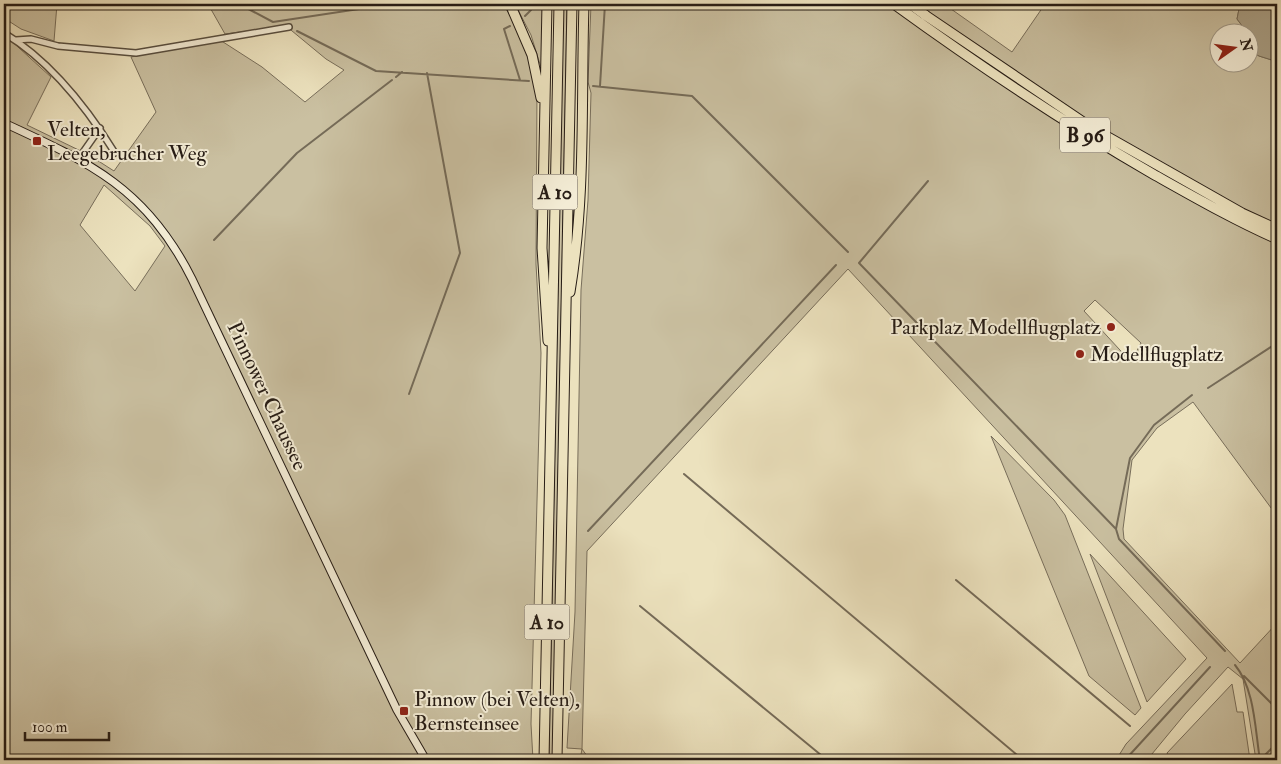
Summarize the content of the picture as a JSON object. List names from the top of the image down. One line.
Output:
{"streets":{"highway":["B 96","A 10"],"main road":["Pinnower Chaussee"]},"places":{"transit":["Velten, Leegebrucher Weg","Pinnow (bei Velten), Bernsteinsee"],"other":["Parkplaz Modellflugplatz","Modellflugplatz"]},"scale_bar":"100 m","north":"right"}
